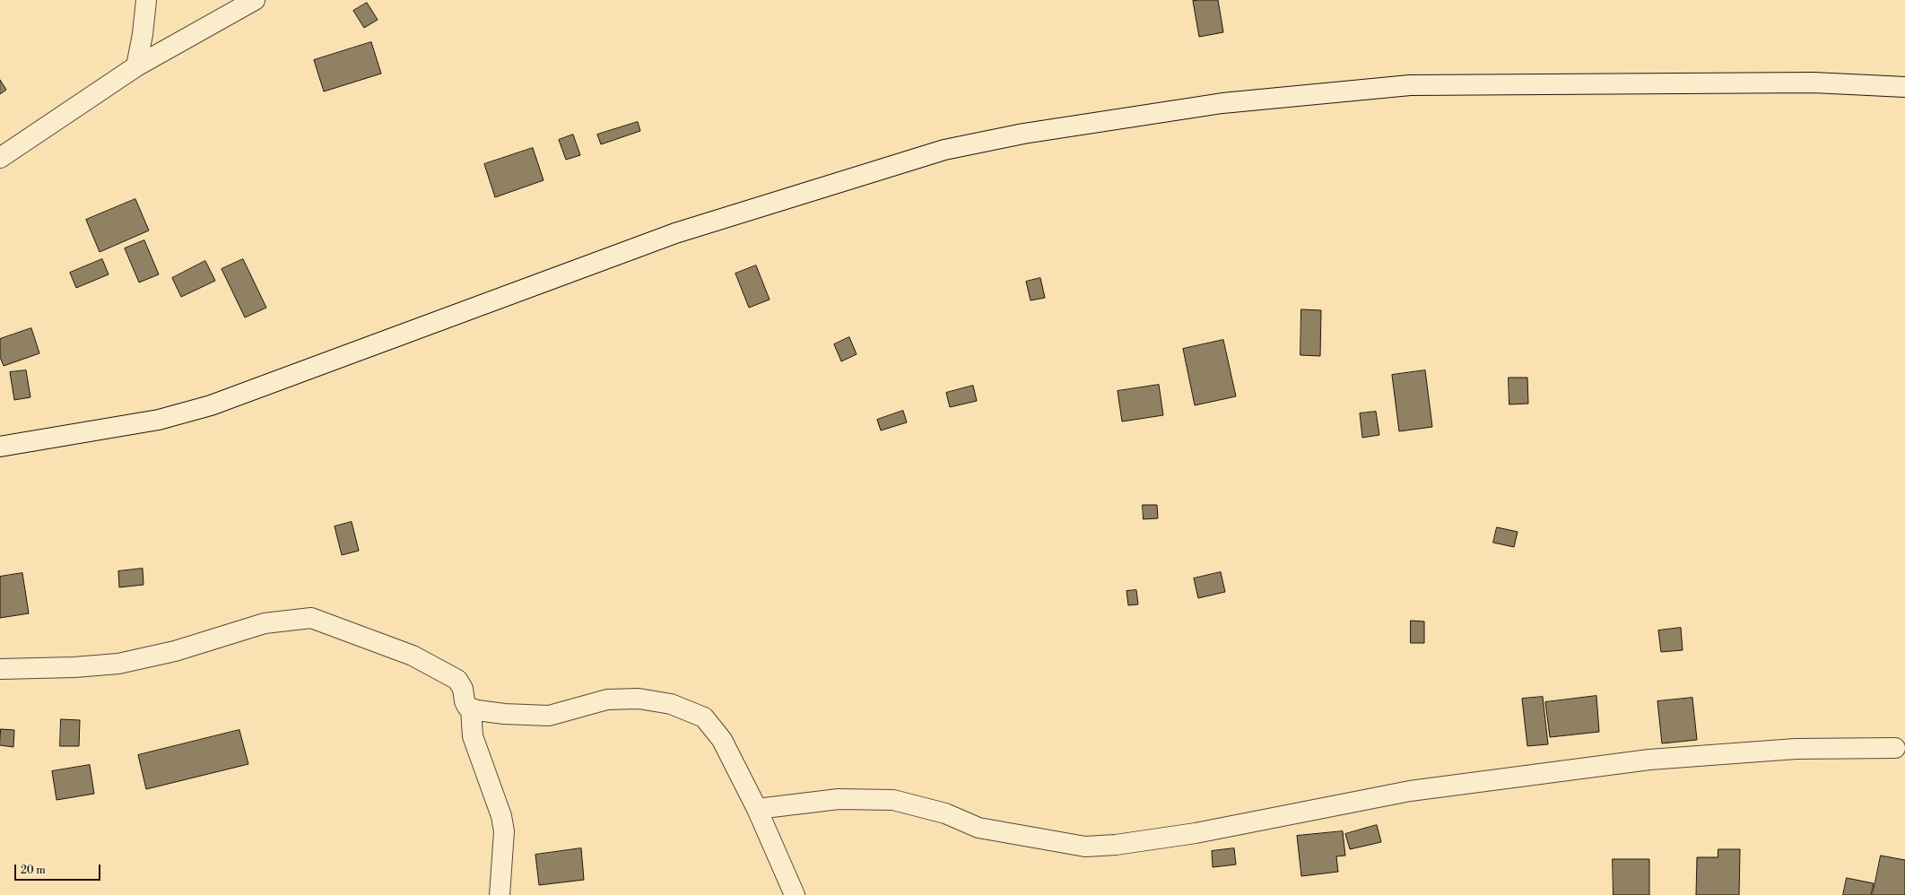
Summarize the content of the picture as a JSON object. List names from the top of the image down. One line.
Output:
{"scale_bar":"20 m"}
